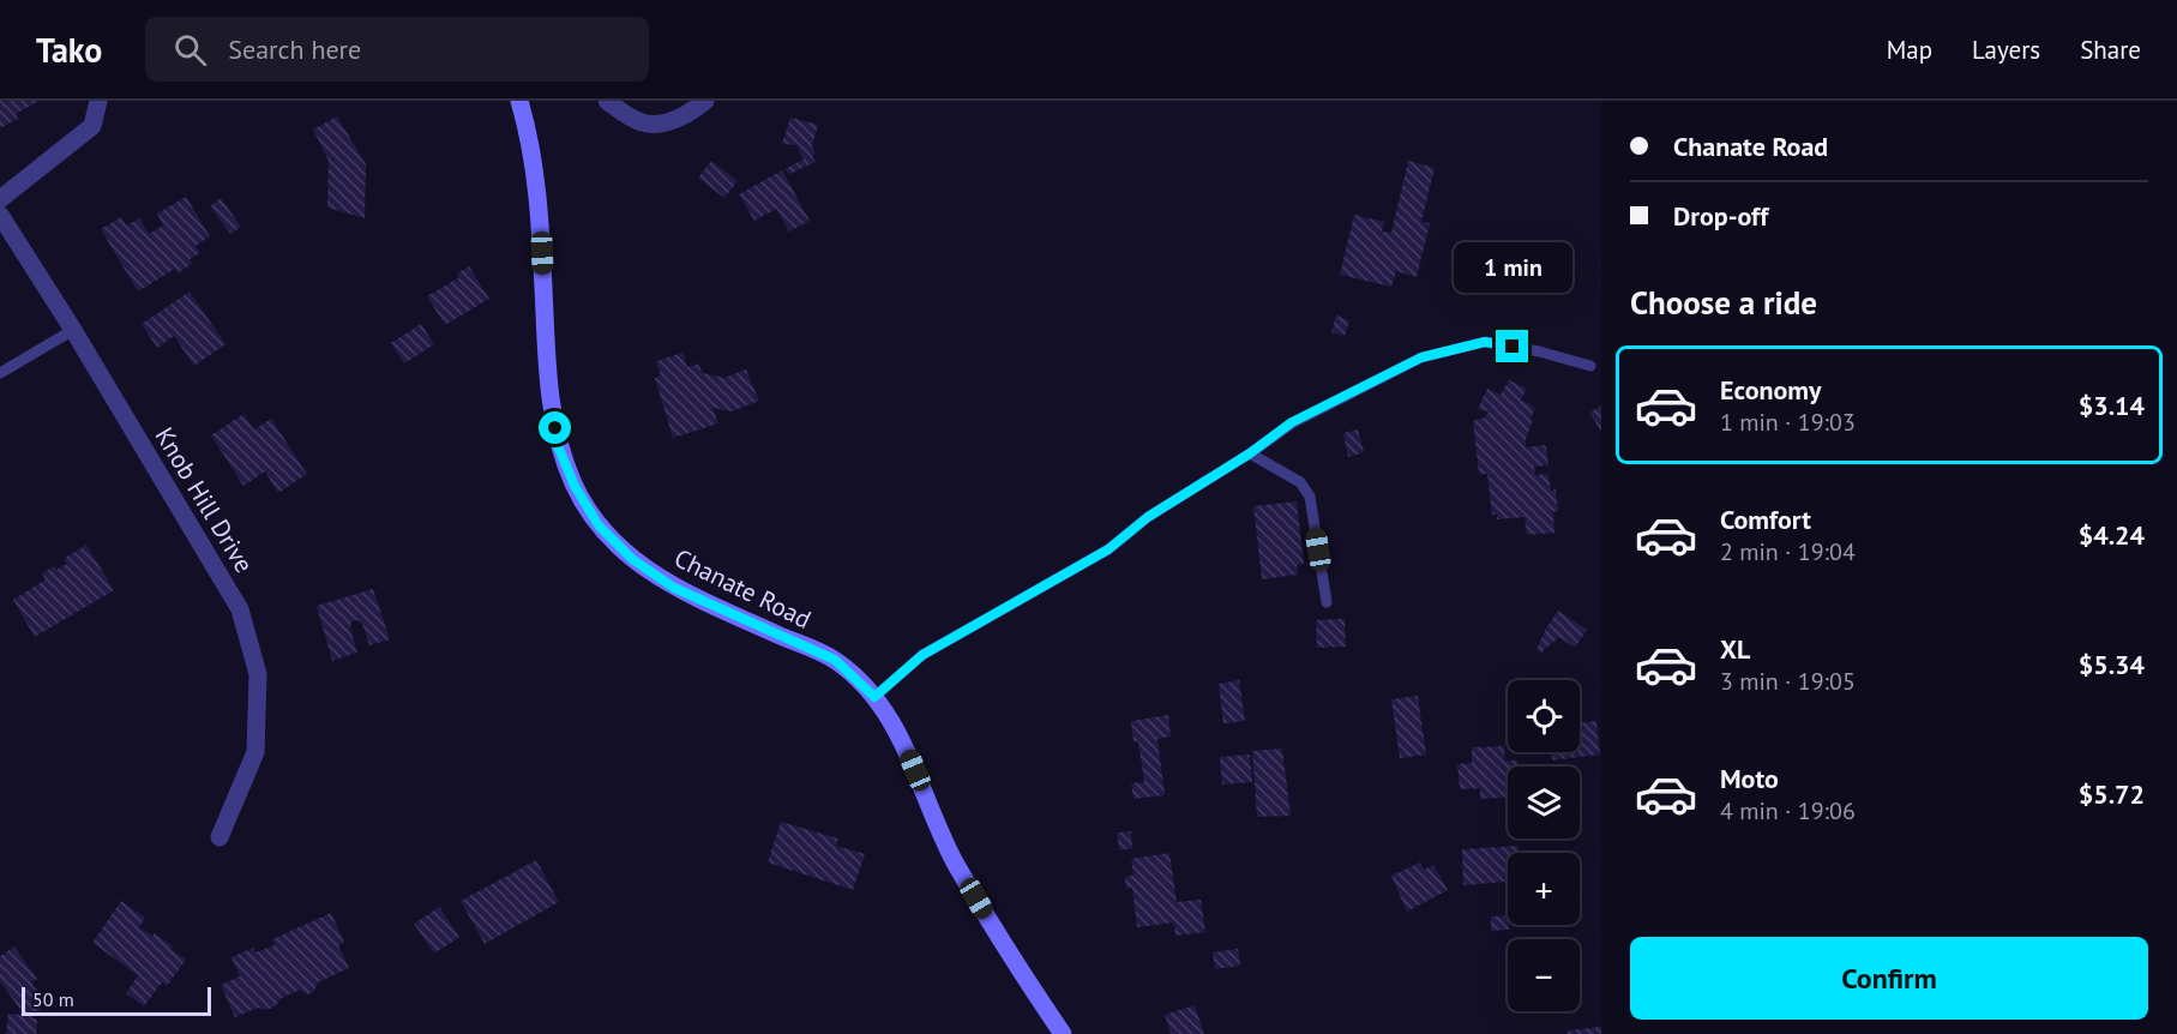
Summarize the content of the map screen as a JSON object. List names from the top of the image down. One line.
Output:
{"streets":{"street":["Knob Hill Drive","Chanate Road"]},"scale_bar":"50 m","page":{"header":"Tako","search":"Search here","nav":["Map","Layers","Share"],"banner":["Chanate Road","Drop-off"],"bubble":"1 min","heading":"Choose a ride","list":[{"name":"Economy","note":"1 min · 19:03","value":"$3.14"},{"name":"Comfort","note":"2 min · 19:04","value":"$4.24"},{"name":"XL","note":"3 min · 19:05","value":"$5.34"},{"name":"Moto","note":"4 min · 19:06","value":"$5.72"}],"map_buttons":["+","−"],"buttons":"Confirm","scale":"50 m"}}
